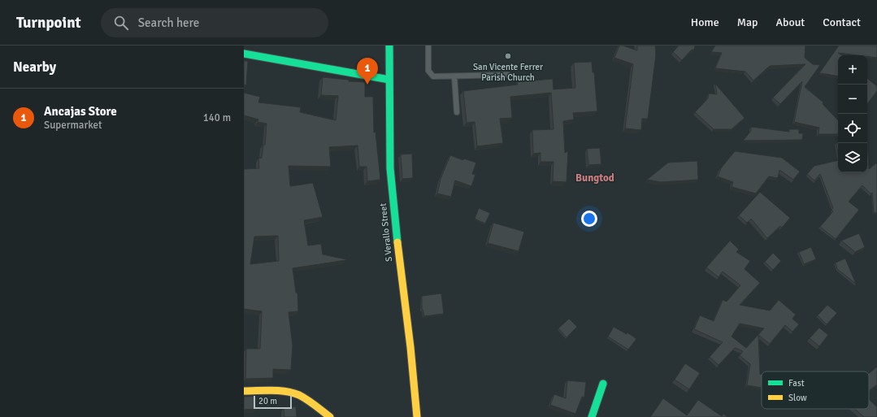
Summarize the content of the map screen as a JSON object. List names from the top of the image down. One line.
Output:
{"streets":{"street":["S Verallo Street"]},"districts":["Bungtod"],"places":["San Vicente Ferrer Parish Church"],"legend":["Fast","Slow"],"scale_bar":"20 m","page":{"header":"Turnpoint","search":"Search here","nav":["Home","Map","About","Contact"],"heading":"Nearby","map_buttons":["+","−"],"pins":"1","list":[{"mark":"1","name":"Ancajas Store","note":"Supermarket","value":"140 m"}],"scale":"20 m"}}
